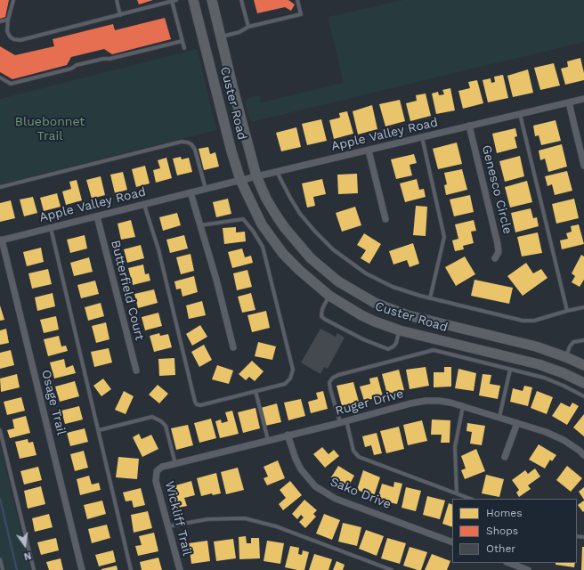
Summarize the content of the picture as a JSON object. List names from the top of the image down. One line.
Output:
{"streets":{"main road":["Custer Road"],"street":["Apple Valley Road","Genesco Circle","Butterfield Court","Osage Trail","Ruger Drive","Sako Drive","Wickliff Trail"]},"crossings":[["Custer Road","Apple Valley Road"],["Apple Valley Road","Genesco Circle"],["Apple Valley Road","Butterfield Court"],["Apple Valley Road","Osage Trail"],["Ruger Drive","Sako Drive"],["Ruger Drive","Wickliff Trail"]],"parks":["Bluebonnet Trail"],"legend":["Homes","Shops","Other"],"north":"bottom"}
